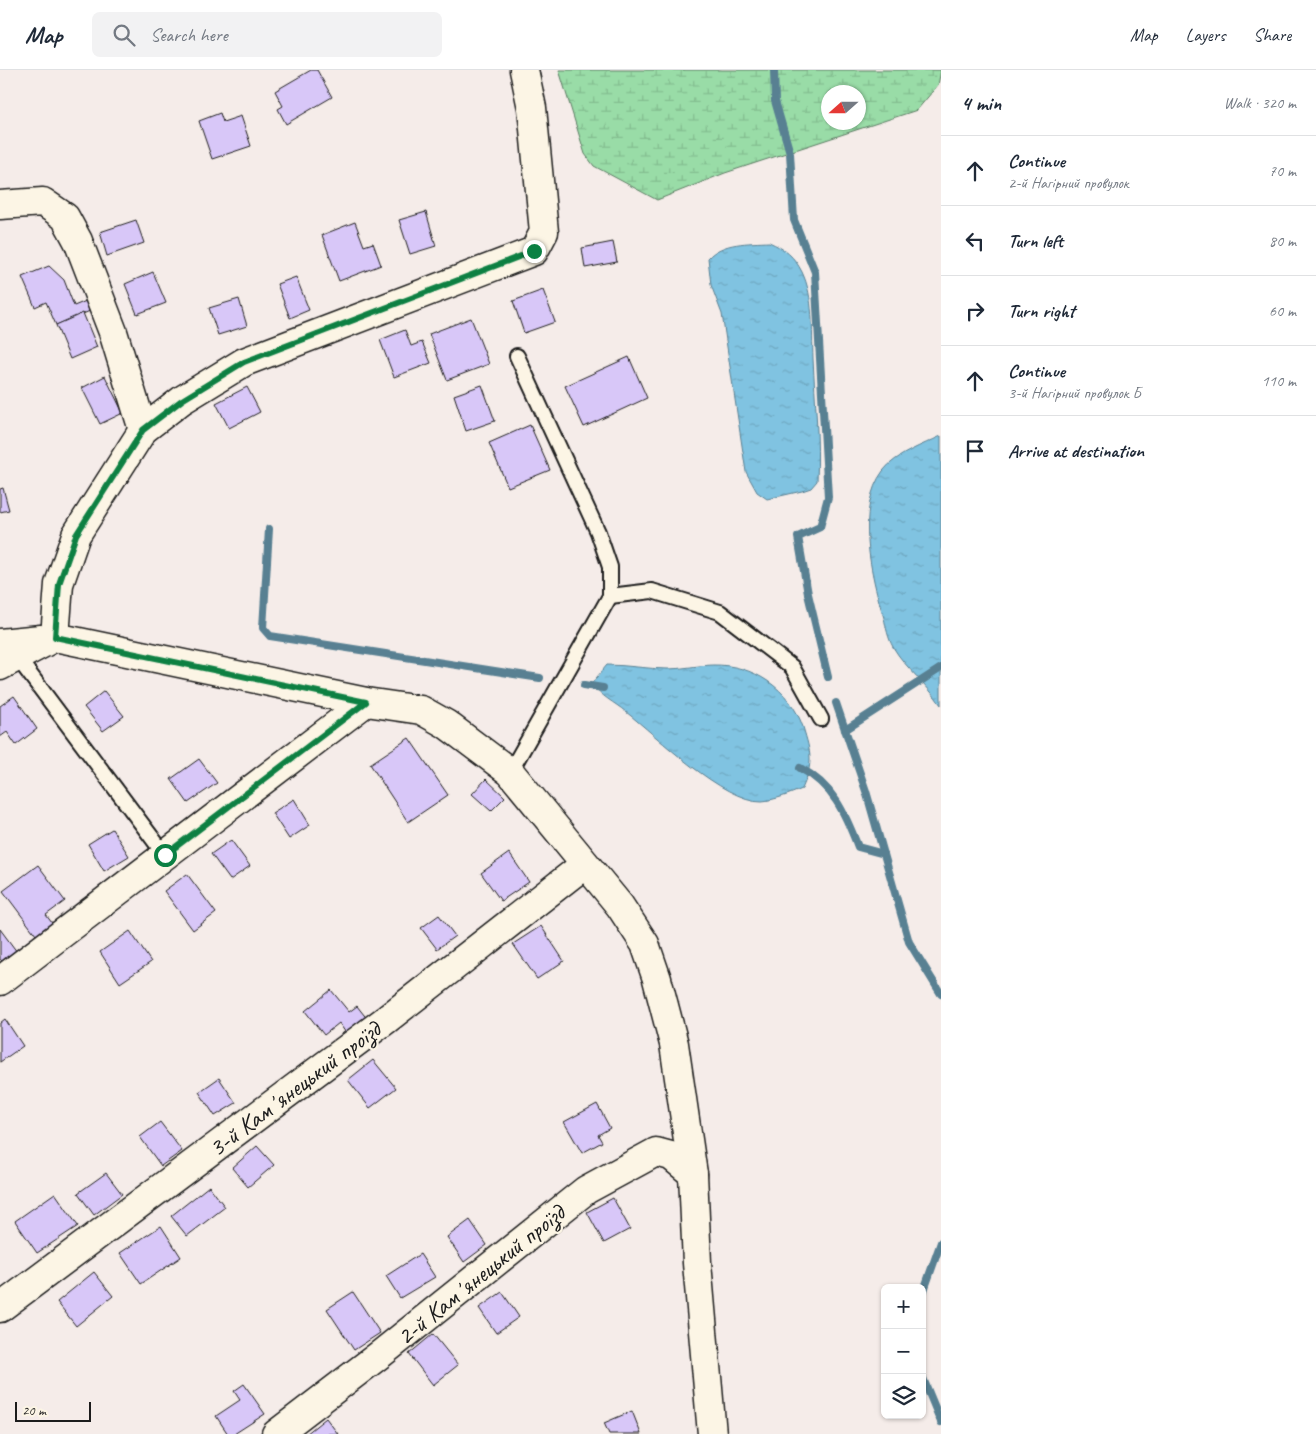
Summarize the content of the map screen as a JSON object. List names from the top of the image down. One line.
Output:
{"streets":{"street":["3-й Камʼянецький проїзд","2-й Камʼянецький проїзд"]},"scale_bar":"20 m","north":"left","page":{"header":"Map","search":"Search here","nav":["Map","Layers","Share"],"heading":["4 min","Walk · 320 m"],"list":[["Continue","2-й Нагірний провулок","70 m"],["Turn left","80 m"],["Turn right","60 m"],["Continue","3-й Нагірний провулок Б","110 m"],"Arrive at destination"],"map_buttons":["+","−"],"scale":"20 m"}}
